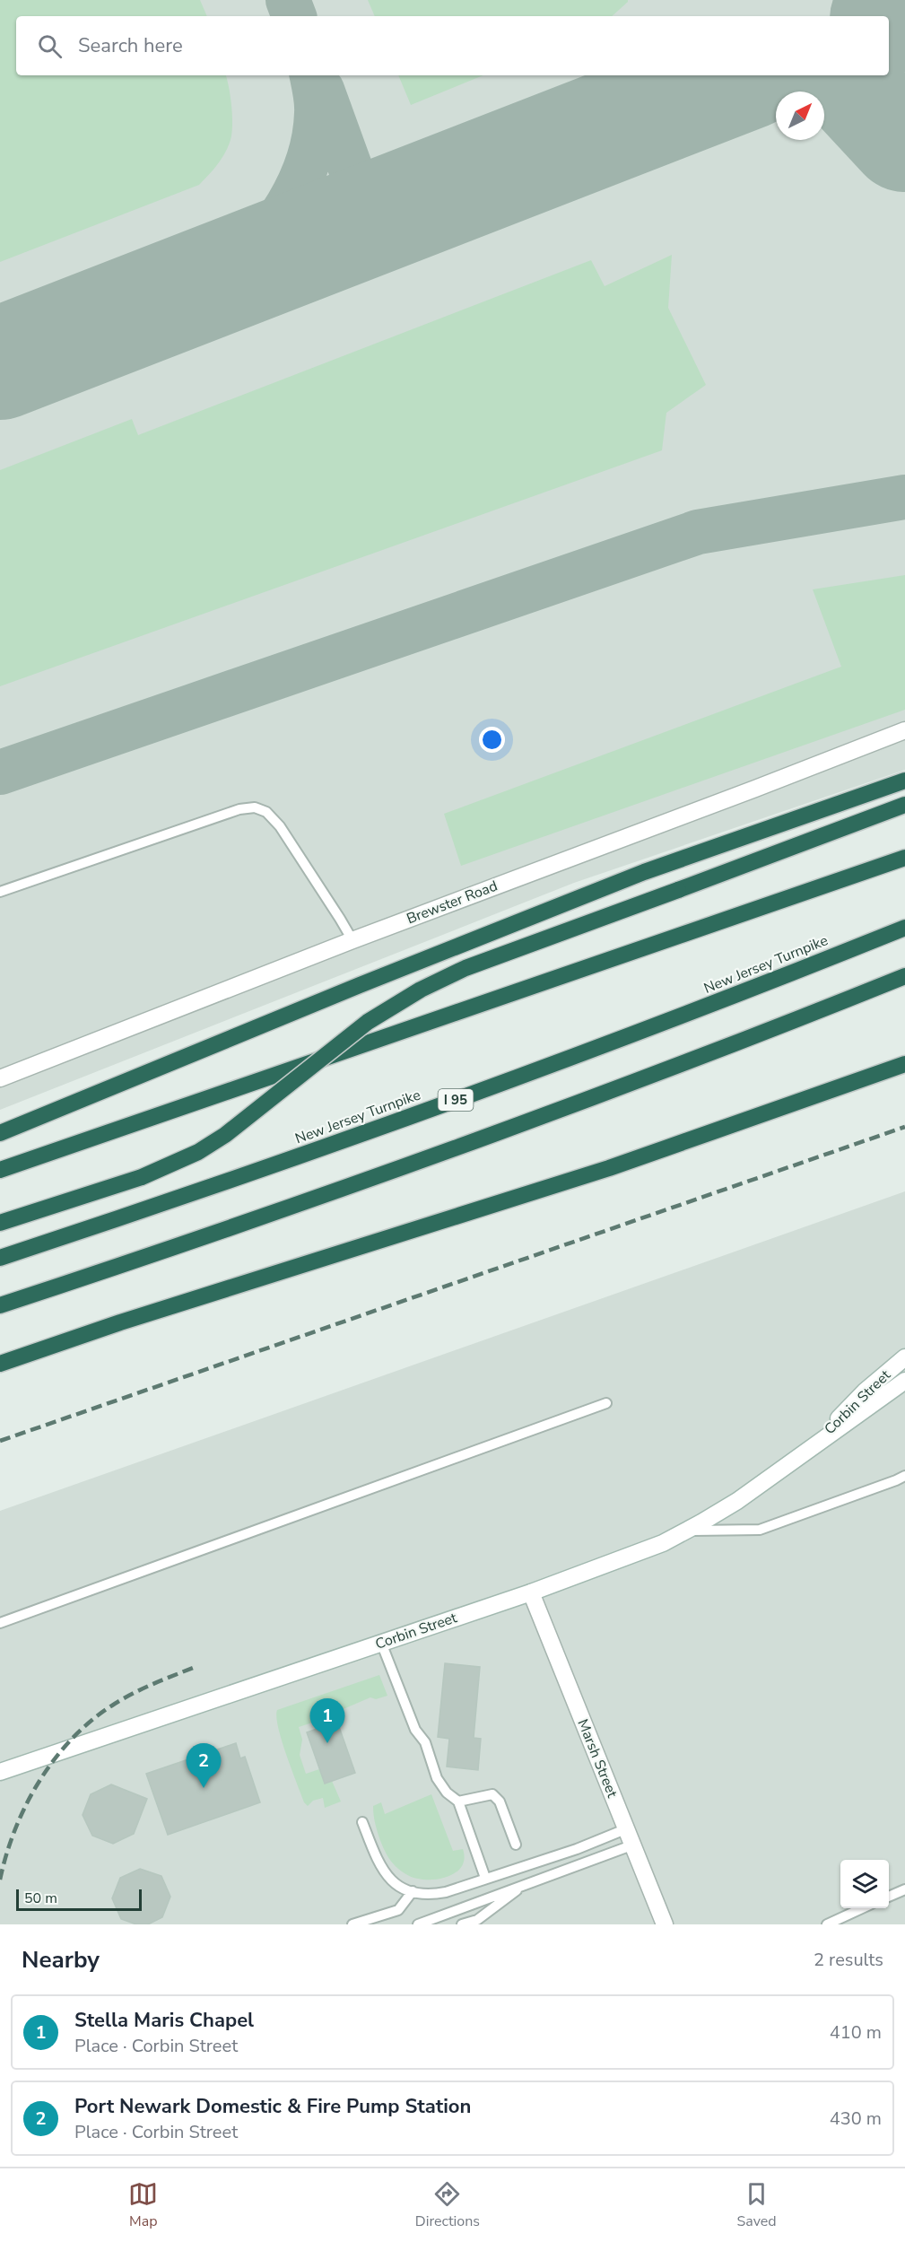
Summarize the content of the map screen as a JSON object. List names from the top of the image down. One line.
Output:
{"streets":{"highway":["New Jersey Turnpike","I 95"],"street":["Brewster Road","Corbin Street","Marsh Street"]},"crossings":[["Corbin Street","Marsh Street"]],"scale_bar":"50 m","north":"top right","page":{"search":"Search here","pins":["1","2"],"scale":"50 m","heading":["Nearby","2 results"],"list":[{"mark":"1","name":"Stella Maris Chapel","note":"Place · Corbin Street","value":"410 m"},{"mark":"2","name":"Port Newark Domestic & Fire Pump Station","note":"Place · Corbin Street","value":"430 m"}],"nav":["Map","Directions","Saved"]}}
